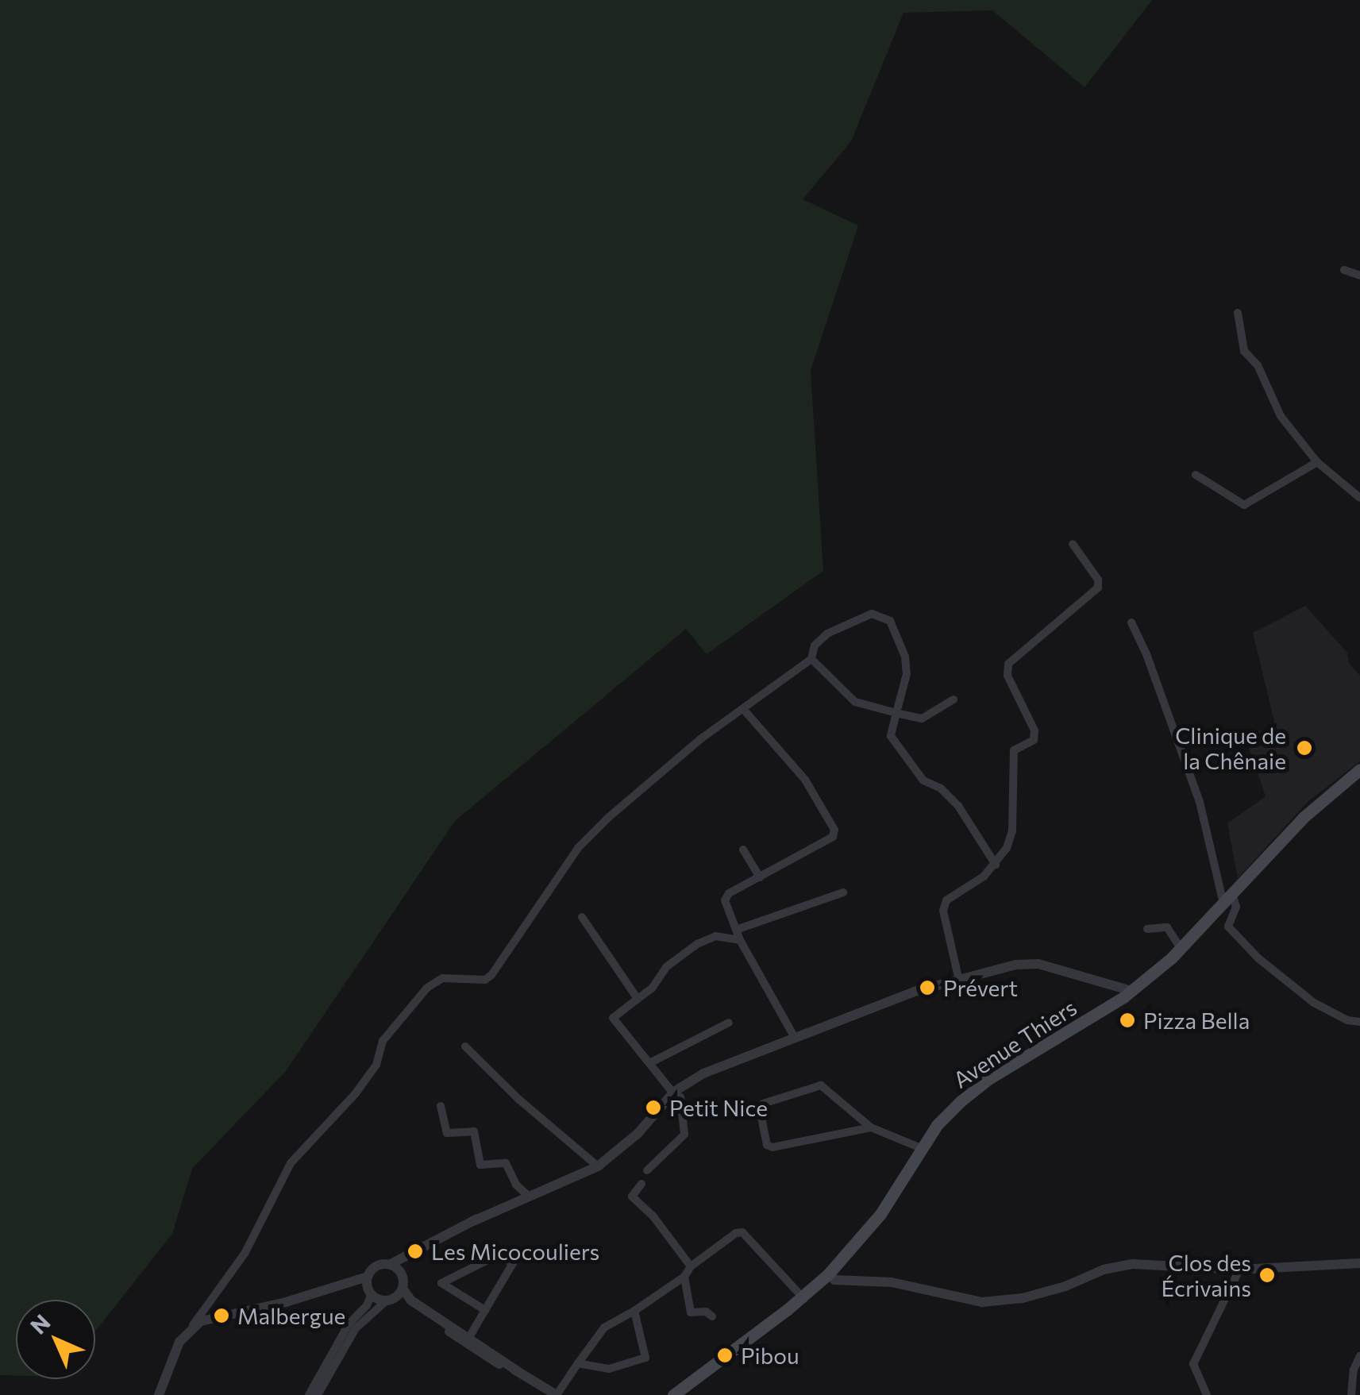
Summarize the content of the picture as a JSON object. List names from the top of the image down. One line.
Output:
{"streets":{"main road":["Avenue Thiers"]},"places":["Clinique de la Chênaie","Prévert","Pizza Bella","Petit Nice","Les Micocouliers","Clos des Écrivains","Malbergue","Pibou"],"north":"top left"}
